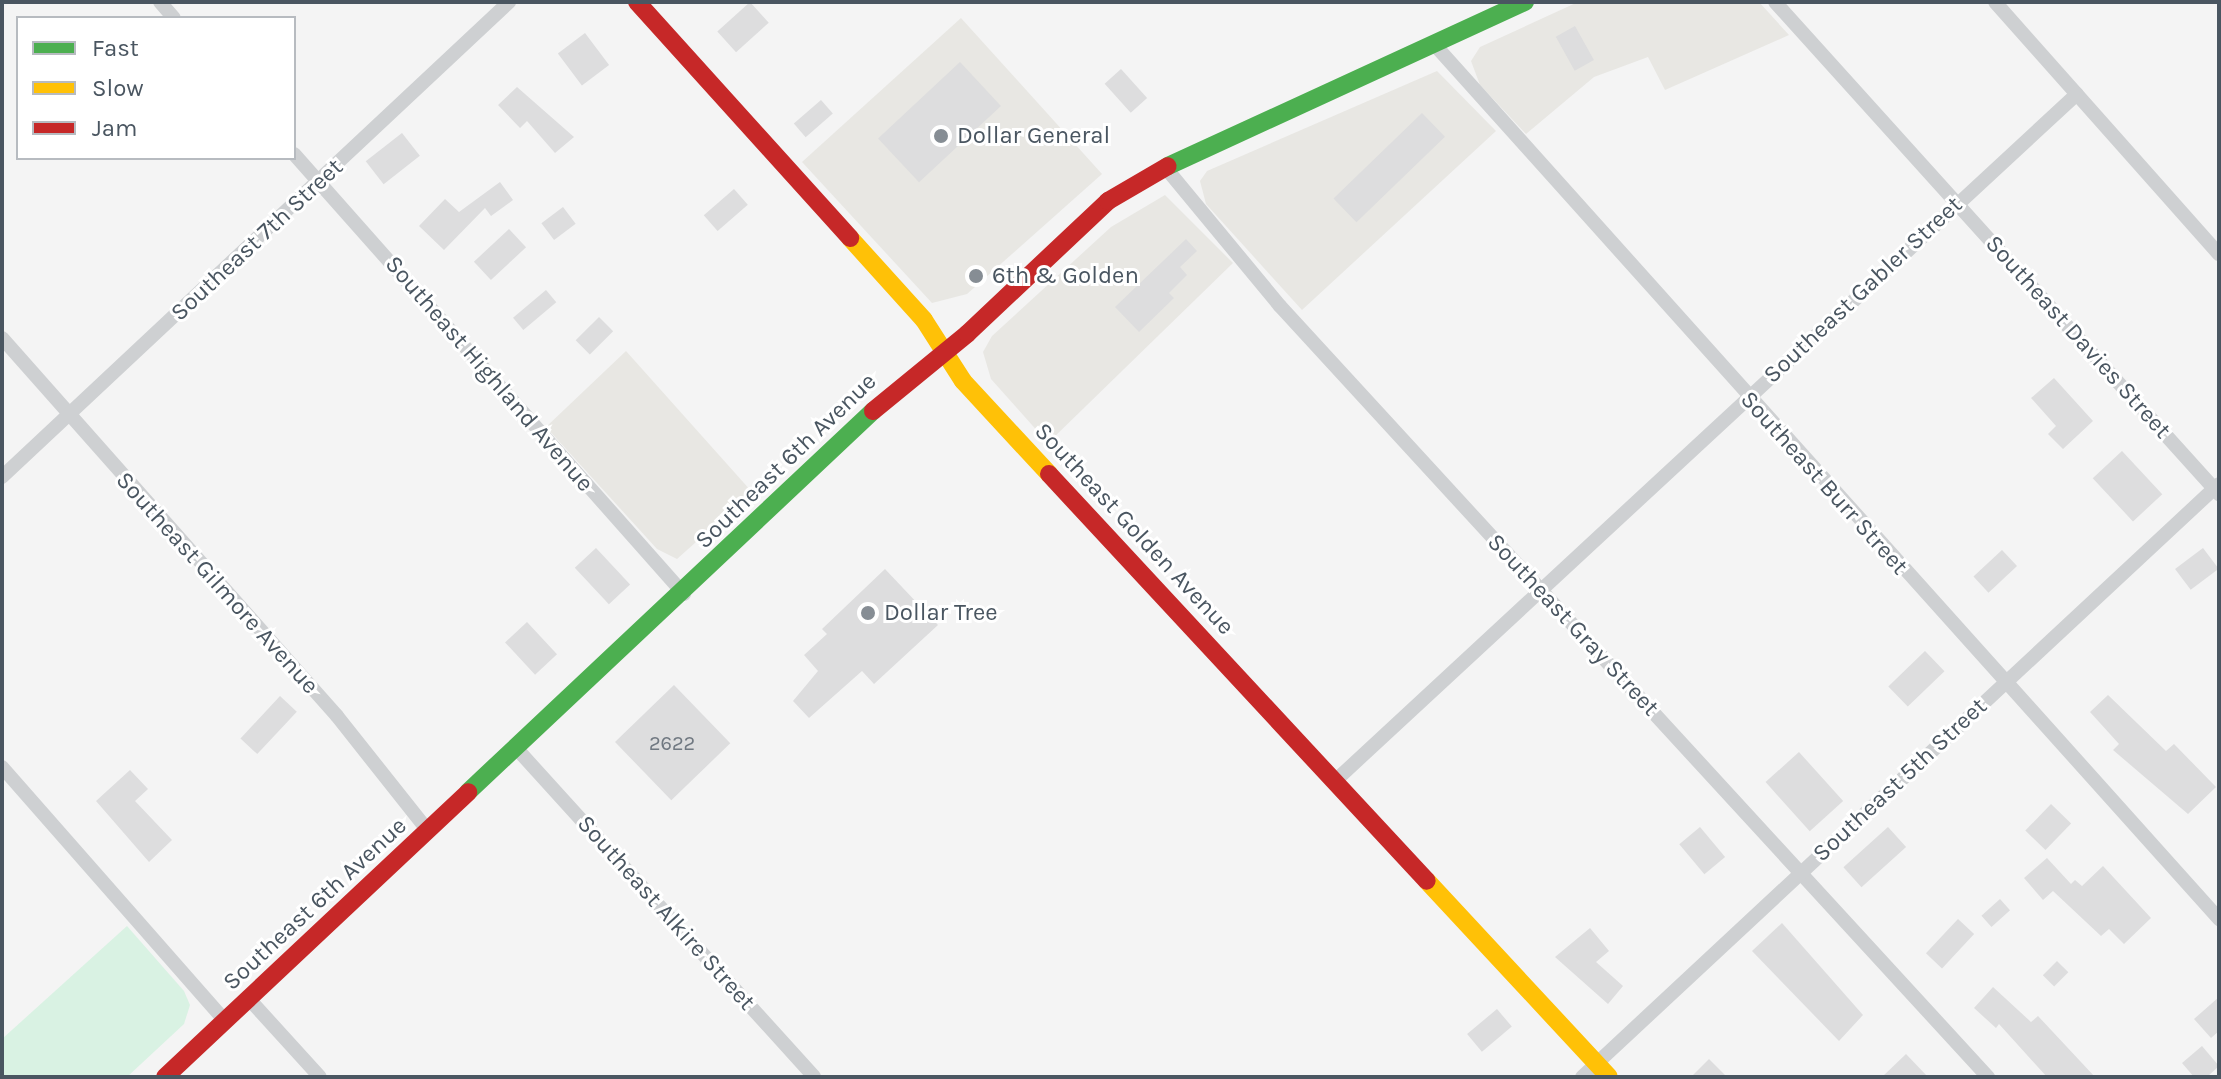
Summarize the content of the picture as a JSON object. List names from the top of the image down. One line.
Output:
{"streets":{"main road":["Southeast 6th Avenue","Southeast Golden Avenue"],"street":["Southeast 7th Street","Southeast Gabler Street","Southeast Davies Street","Southeast Highland Avenue","Southeast Burr Street","Southeast Gilmore Avenue","Southeast Gray Street","Southeast 5th Street","Southeast Alkire Street"]},"crossings":[["Southeast 7th Street","Southeast Highland Avenue"],["Southeast 7th Street","Southeast Gilmore Avenue"],["Southeast Gabler Street","Southeast Davies Street"],["Southeast Gabler Street","Southeast Burr Street"],["Southeast Gabler Street","Southeast Golden Avenue"],["Southeast Gabler Street","Southeast Gray Street"],["Southeast Davies Street","Southeast 5th Street"],["Southeast Highland Avenue","Southeast 6th Avenue"],["Southeast 6th Avenue","Southeast Burr Street"],["Southeast 6th Avenue","Southeast Golden Avenue"],["Southeast 6th Avenue","Southeast Gilmore Avenue"],["Southeast 6th Avenue","Southeast Gray Street"],["Southeast 6th Avenue","Southeast Alkire Street"],["Southeast Burr Street","Southeast 5th Street"],["Southeast Golden Avenue","Southeast 5th Street"],["Southeast Gray Street","Southeast 5th Street"]],"places":["Dollar General","6th & Golden","Dollar Tree"],"house_numbers":["2622"],"legend":["Fast","Slow","Jam"]}
